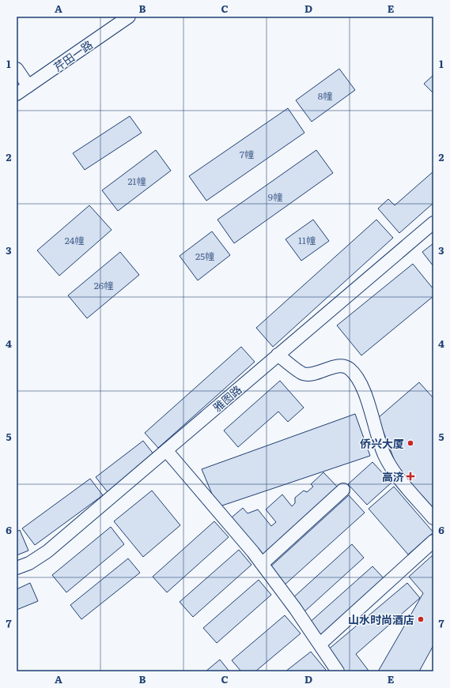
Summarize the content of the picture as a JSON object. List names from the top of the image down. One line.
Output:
{"streets":{"street":["芹田一路","雅图路"]},"places":{"other":["侨兴大厦","山水时尚酒店"],"health":["高济"]},"house_numbers":["8幢","7幢","21幢","9幢","24幢","11幢","25幢","26幢"],"grid":{"columns":["A","B","C","D","E"],"rows":["1","2","3","4","5","6","7"]}}
